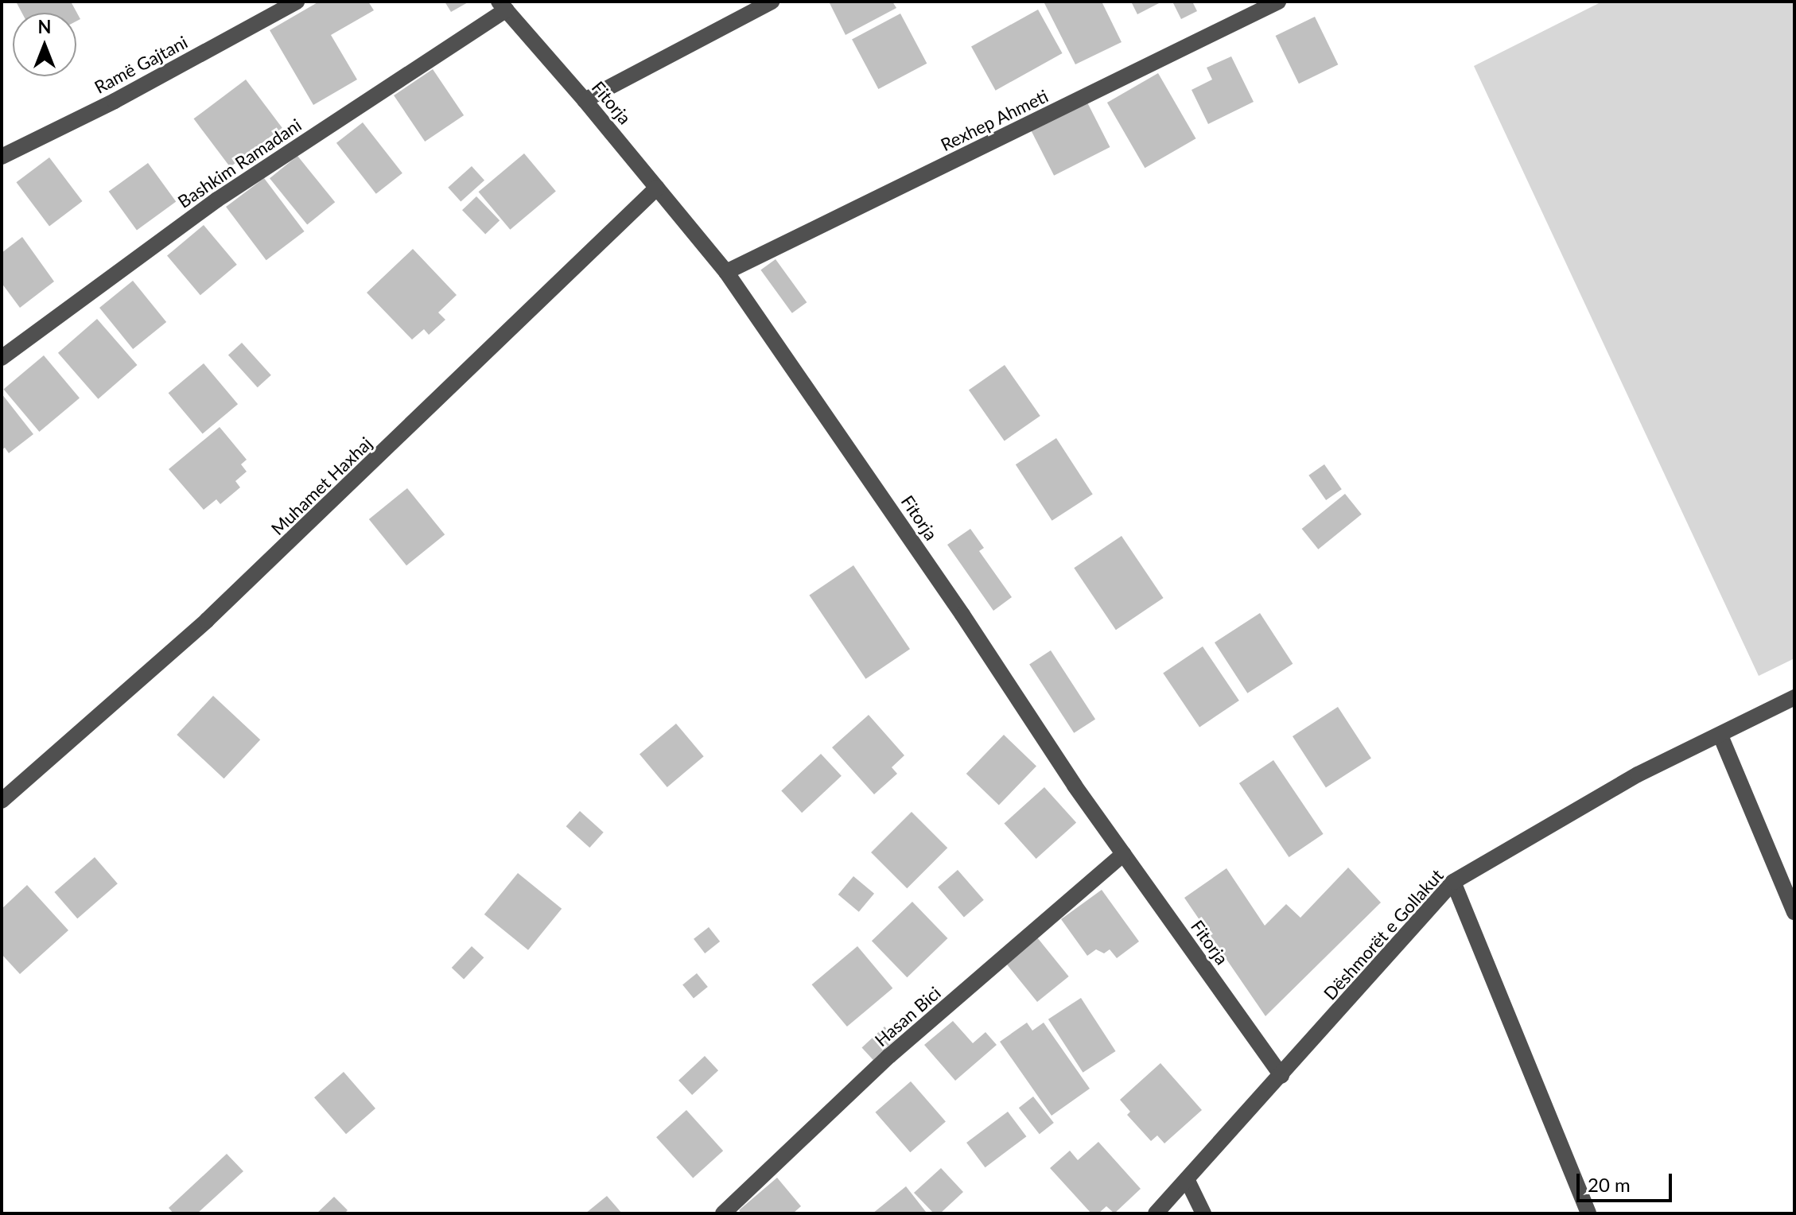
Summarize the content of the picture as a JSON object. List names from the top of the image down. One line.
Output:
{"streets":{"street":["Ramë Gajtani","Fitorja","Rexhep Ahmeti","Bashkim Ramadani","Muhamet Haxhaj","Dëshmorët e Gollakut","Hasan Bici"]},"crossings":[["Fitorja","Rexhep Ahmeti"],["Fitorja","Bashkim Ramadani"],["Fitorja","Muhamet Haxhaj"],["Fitorja","Dëshmorët e Gollakut"],["Fitorja","Hasan Bici"]],"scale_bar":"20 m","north":"top"}
